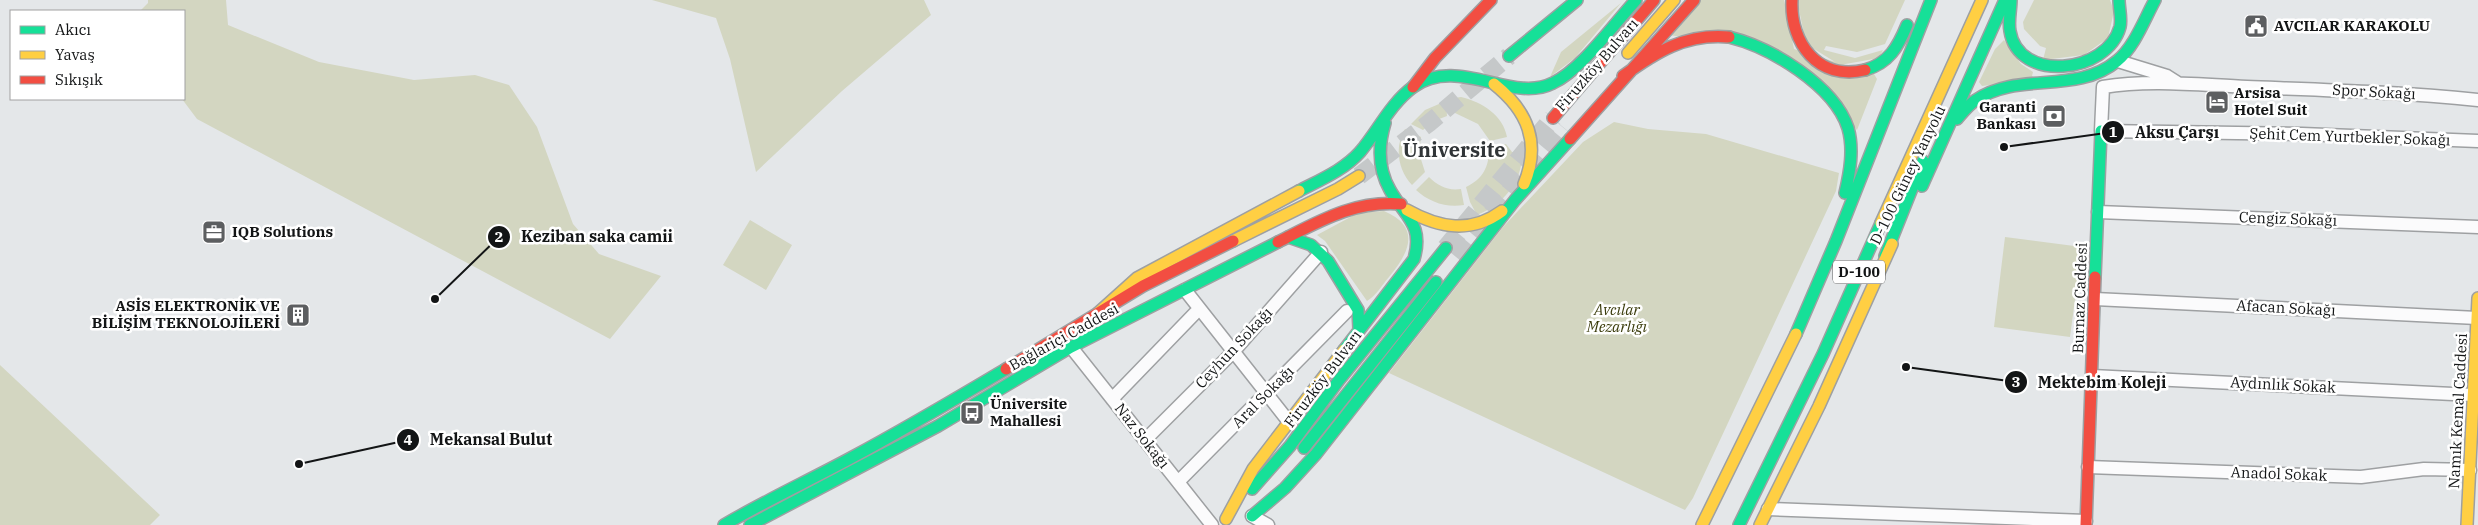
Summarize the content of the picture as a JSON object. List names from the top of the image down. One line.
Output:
{"streets":{"main road":["Firuzköy Bulvarı","D-100 Güney Yanyolu","D-100","Burnaz Caddesi","Bağlariçi Caddesi","Namık Kemal Caddesi"],"street":["Spor Sokağı","Şehit Cem Yurtbekler Sokağı","Cengiz Sokağı","Afacan Sokağı","Ceyhun Sokağı","Aydınlık Sokak","Aral Sokağı","Naz Sokağı","Anadol Sokak"]},"crossings":[["Spor Sokağı","Şehit Cem Yurtbekler Sokağı"],["Spor Sokağı","Burnaz Caddesi"],["Şehit Cem Yurtbekler Sokağı","Burnaz Caddesi"],["Cengiz Sokağı","Burnaz Caddesi"],["Burnaz Caddesi","Afacan Sokağı"],["Burnaz Caddesi","Aydınlık Sokak"],["Burnaz Caddesi","Anadol Sokak"],["Afacan Sokağı","Namık Kemal Caddesi"],["Bağlariçi Caddesi","Naz Sokağı"],["Ceyhun Sokağı","Naz Sokağı"],["Aydınlık Sokak","Namık Kemal Caddesi"],["Aral Sokağı","Naz Sokağı"],["Namık Kemal Caddesi","Anadol Sokak"]],"districts":["Üniversite"],"parks":["Avcılar Mezarlığı"],"places":{"public building":["AVCILAR KARAKOLU"],"hotel":["Arsisa Hotel Suit"],"bank":["Garanti Bankası"],"other":["Aksu Çarşı","Keziban saka camii","Mektebim Koleji","Mekansal Bulut"],"office":["IQB Solutions"],"building":["ASİS ELEKTRONİK VE BİLİŞİM TEKNOLOJİLERİ"],"bus stop":["Üniversite Mahallesi"]},"legend":["Akıcı","Yavaş","Sıkışık"]}
